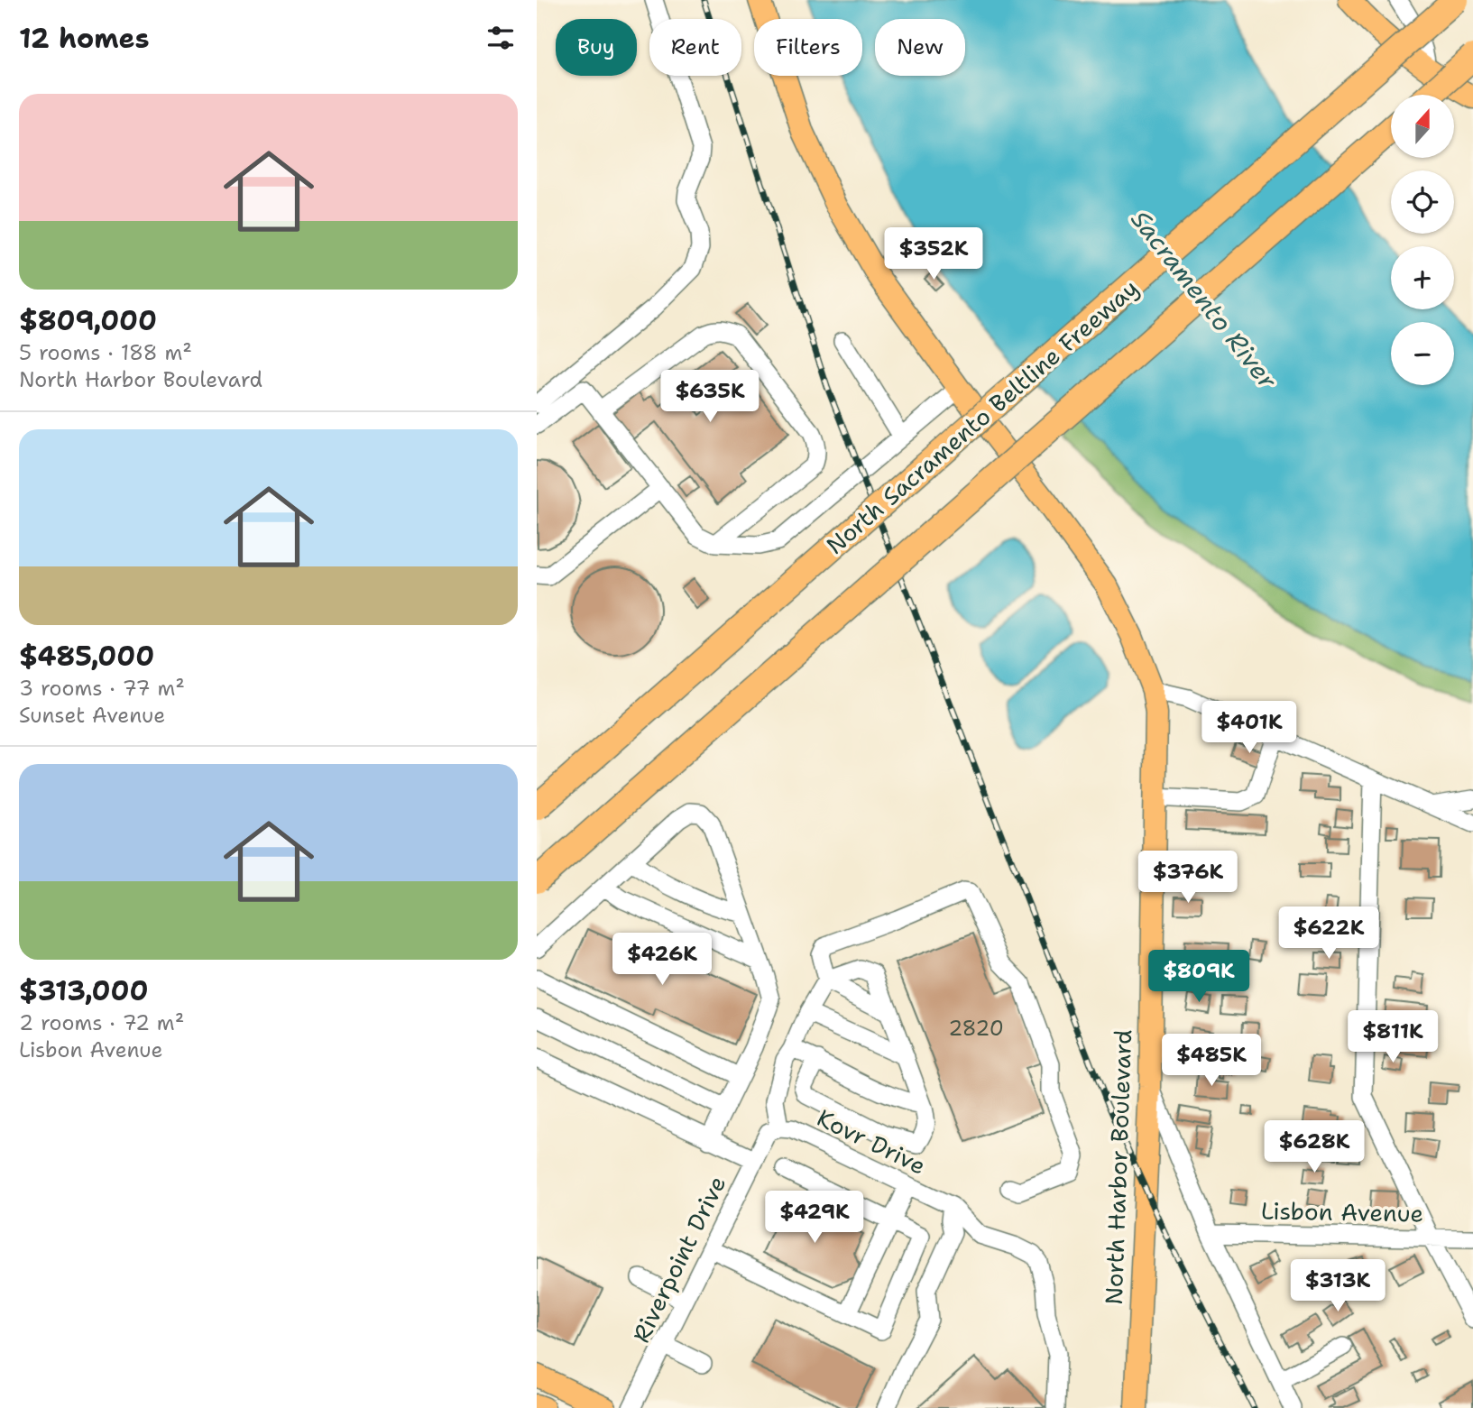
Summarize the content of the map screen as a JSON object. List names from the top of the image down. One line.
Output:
{"streets":{"highway":["North Sacramento Beltline Freeway"],"main road":["North Harbor Boulevard"],"street":["Kovr Drive","Lisbon Avenue","Riverpoint Drive"]},"crossings":[["Kovr Drive","Riverpoint Drive"]],"water":["Sacramento River"],"house_numbers":["2820"],"north":"top","page":{"heading":"12 homes","chip":["Buy","Rent","Filters","New"],"list":[{"name":"$809,000","note":"5 rooms · 188 m² · North Harbor Boulevard"},{"name":"$485,000","note":"3 rooms · 77 m² · Sunset Avenue"},{"name":"$313,000","note":"2 rooms · 72 m² · Lisbon Avenue"}],"map_buttons":["+","−"],"price":["$352K","$635K","$401K","$376K","$622K","$426K","$809K","$811K","$485K","$628K","$429K","$313K"]}}
